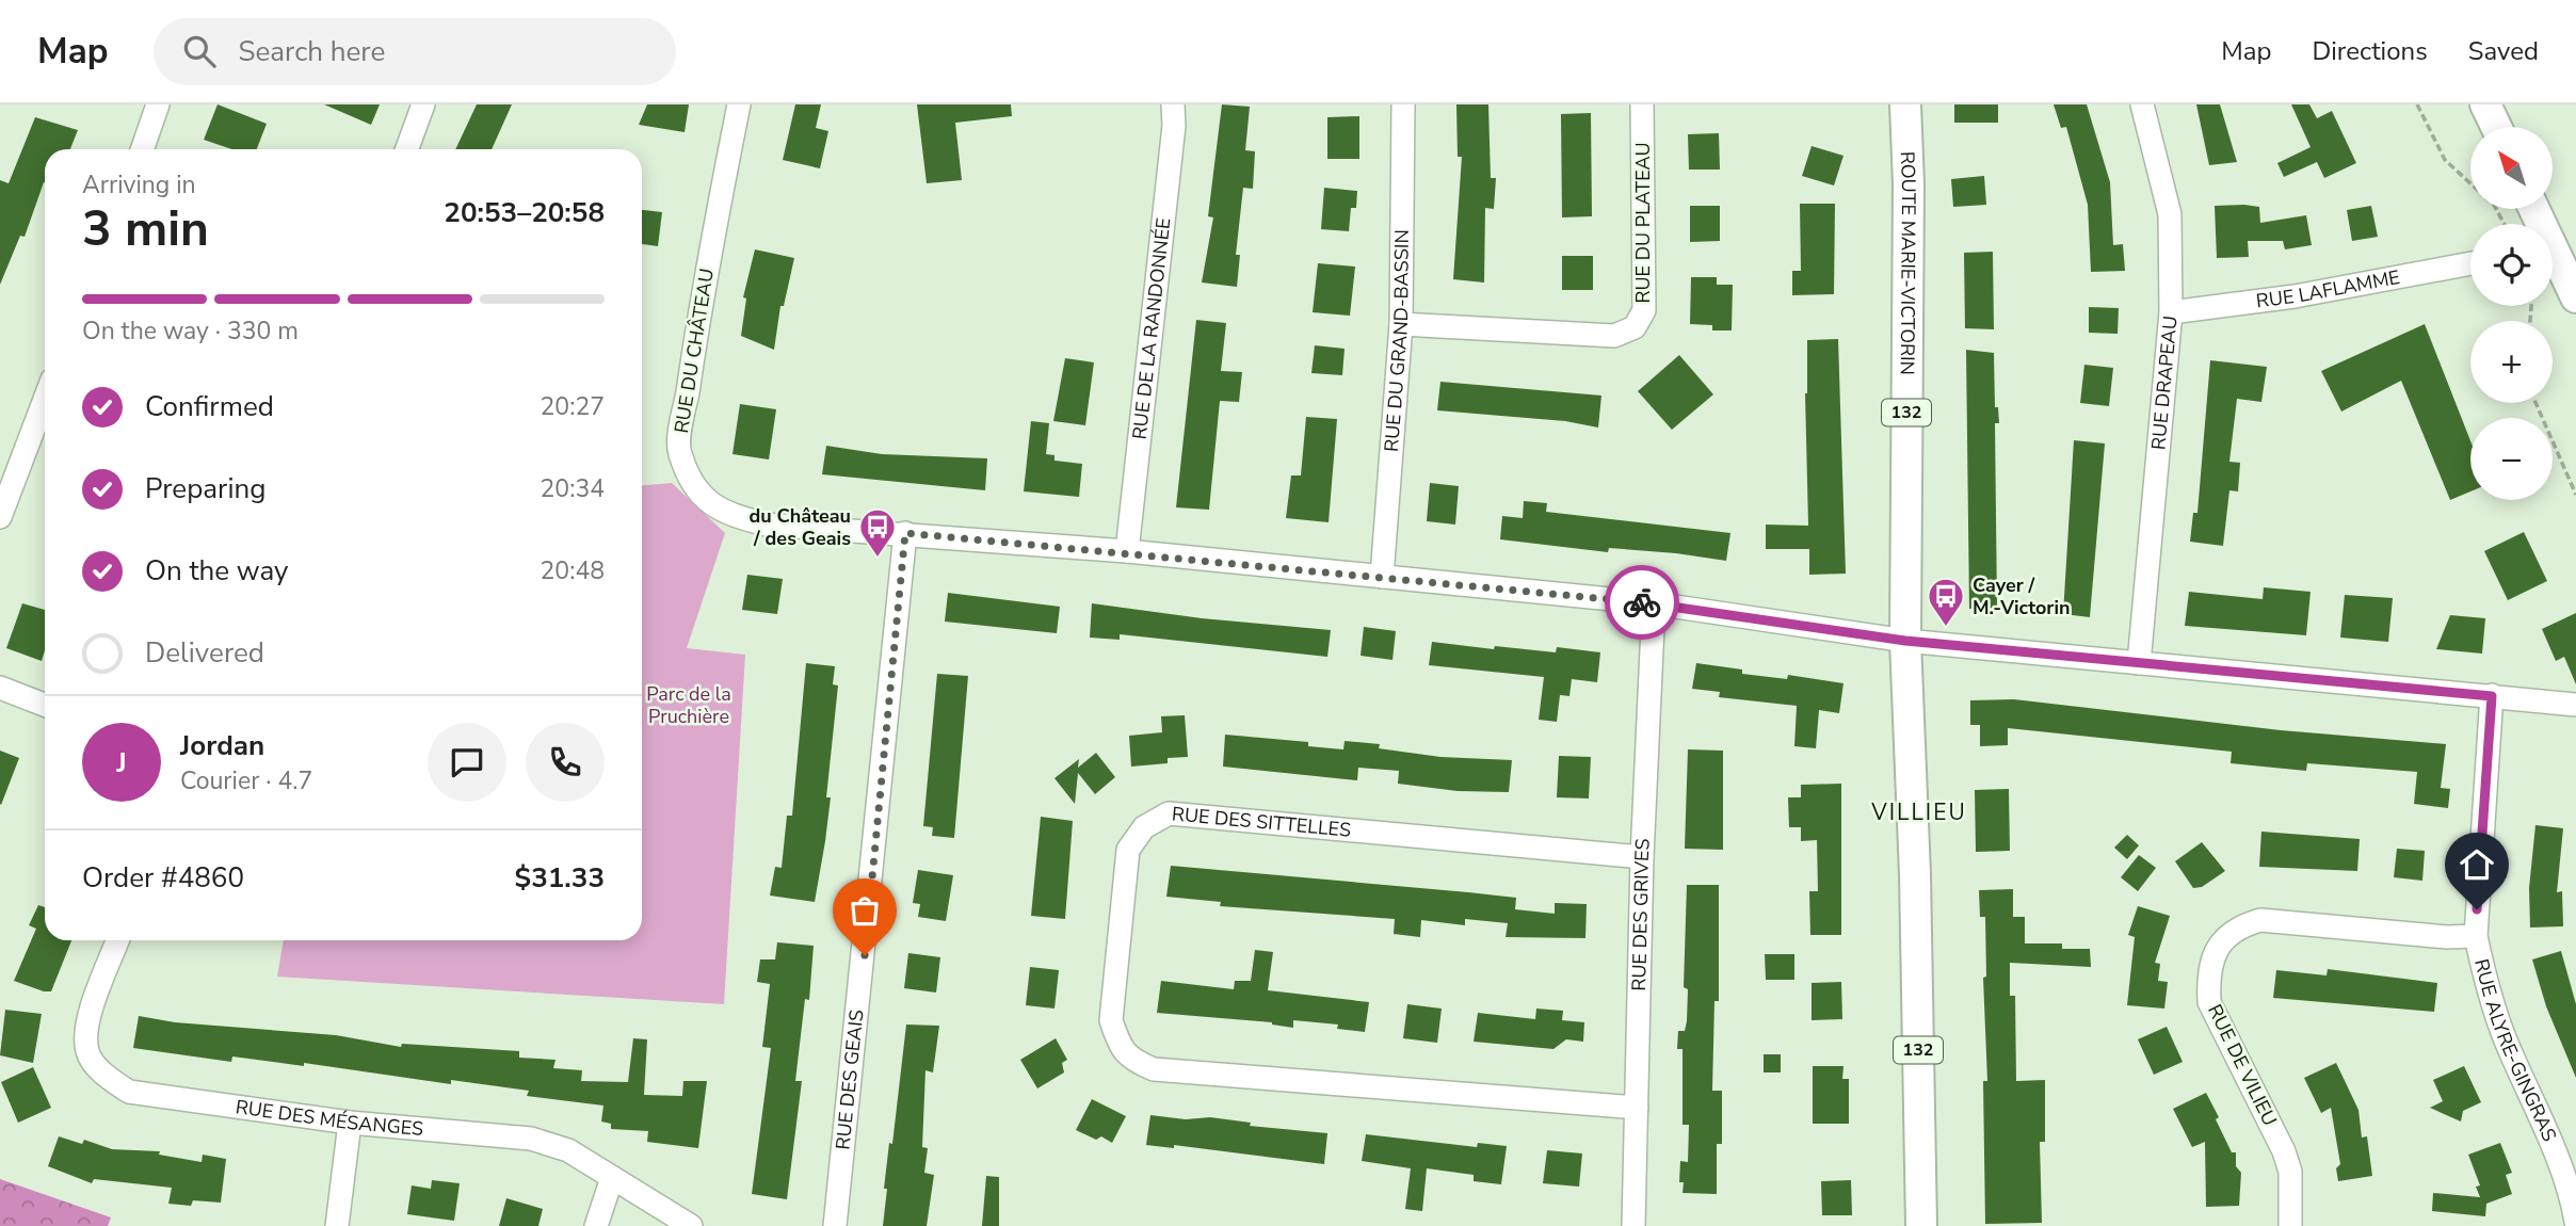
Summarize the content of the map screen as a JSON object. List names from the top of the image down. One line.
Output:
{"streets":{"main road":["ROUTE MARIE-VICTORIN","132"],"street":["RUE DU PLATEAU","RUE LAFLAMME","RUE DE LA RANDONNÉE","RUE DU GRAND-BASSIN","RUE DU CHÂTEAU","RUE DRAPEAU","RUE DES SITTELLES","RUE DES GRIVES","RUE ALYRE-GINGRAS","RUE DE VILIEU","RUE DES GEAIS","RUE DES MÉSANGES"]},"crossings":[["RUE DU PLATEAU","RUE DU GRAND-BASSIN"],["ROUTE MARIE-VICTORIN","RUE DU CHÂTEAU"],["RUE LAFLAMME","RUE DRAPEAU"],["RUE DE LA RANDONNÉE","RUE DU CHÂTEAU"],["RUE DU GRAND-BASSIN","RUE DU CHÂTEAU"],["RUE DU CHÂTEAU","RUE DRAPEAU"],["RUE DU CHÂTEAU","RUE DES GRIVES"],["RUE DU CHÂTEAU","RUE ALYRE-GINGRAS"],["RUE DU CHÂTEAU","RUE DES GEAIS"],["RUE DES SITTELLES","RUE DES GRIVES"],["RUE ALYRE-GINGRAS","RUE DE VILIEU"]],"districts":["VILLIEU"],"parks":["Parc de la Pruchière"],"places":{"bus stop":["du Château / des Geais","Cayer / M.-Victorin"]},"north":"top left","page":{"header":"Map","search":"Search here","nav":["Map","Directions","Saved"],"map_buttons":["+","−"],"heading":["3 min","Arriving in","20:53–20:58"],"panel":["Jordan","Courier · 4.7","Order #4860","$31.33"],"bar":"On the way · 330 m","list":[["Confirmed","20:27"],["Preparing","20:34"],["On the way","20:48"],"Delivered"],"round":"J"}}
